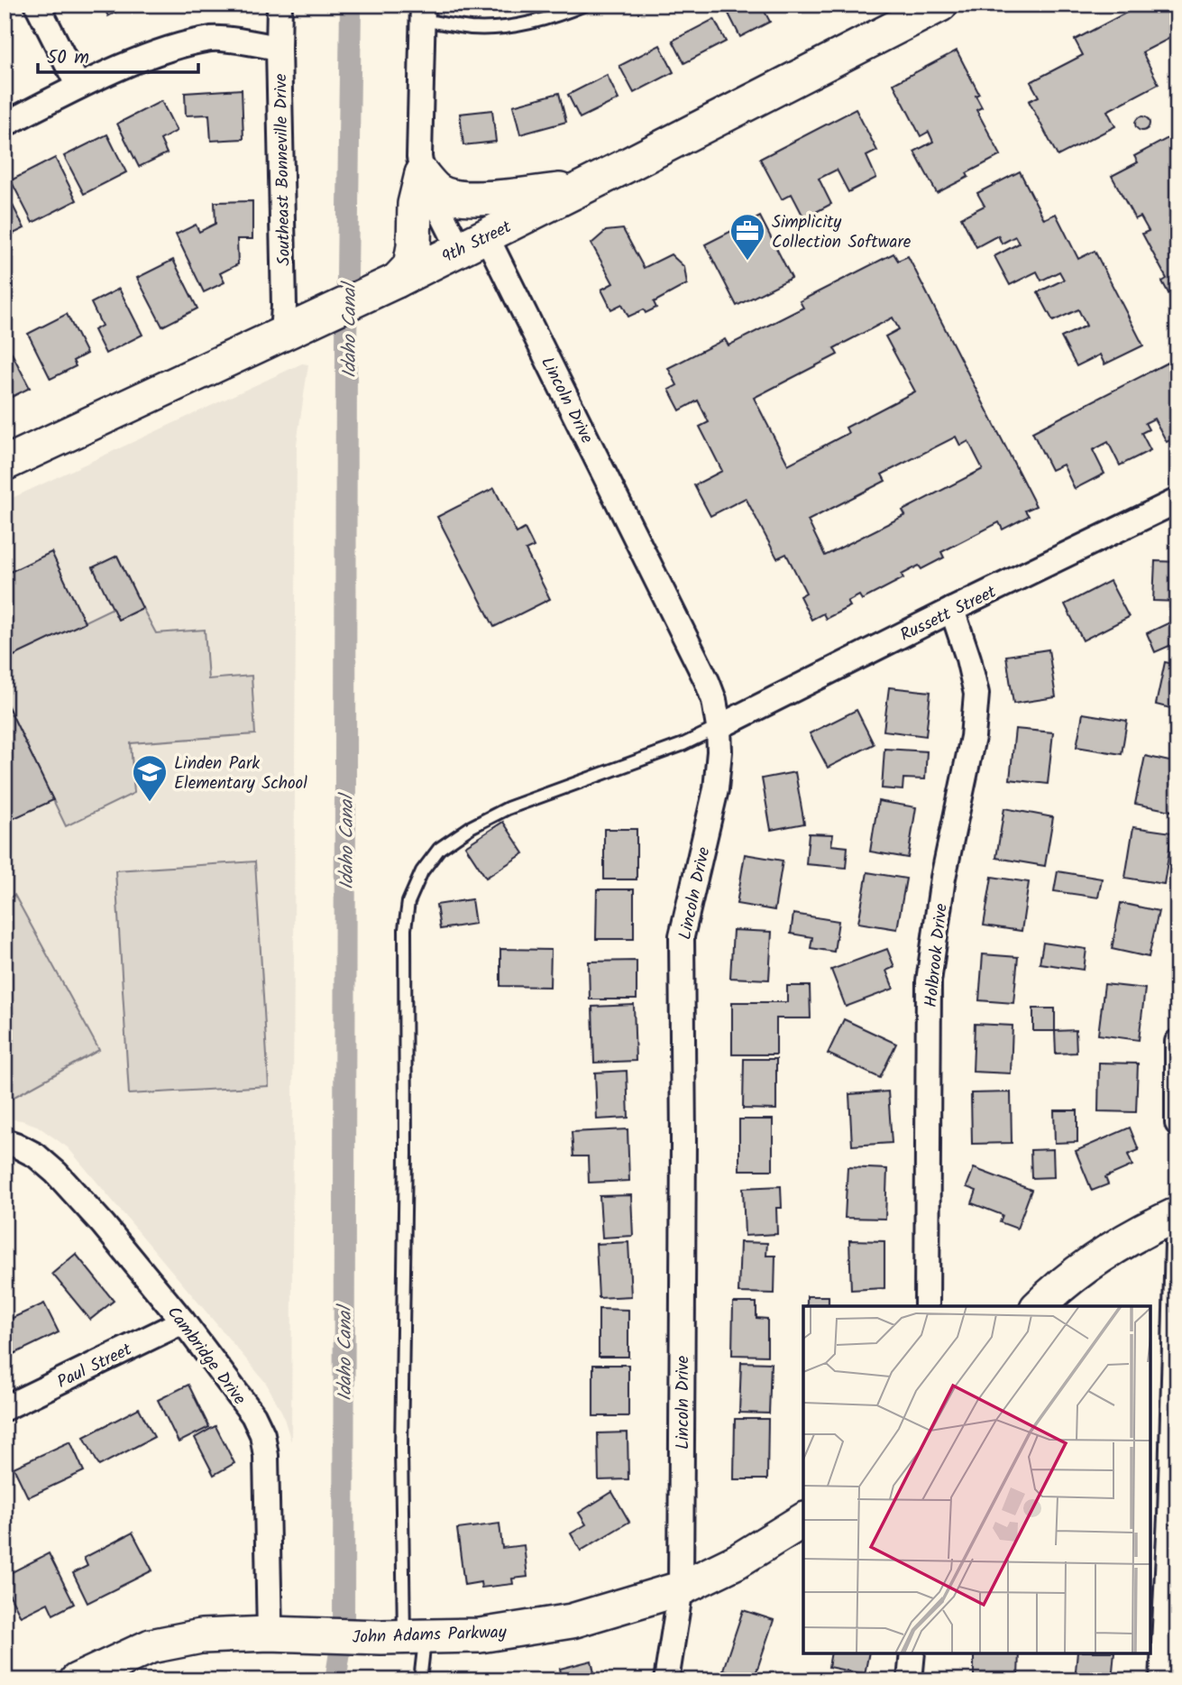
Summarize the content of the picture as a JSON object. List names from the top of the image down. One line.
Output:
{"streets":{"street":["Southeast Bonneville Drive","9th Street","Lincoln Drive","Russett Street","Holbrook Drive","Cambridge Drive","Paul Street","John Adams Parkway"]},"crossings":[["Southeast Bonneville Drive","9th Street"],["9th Street","Lincoln Drive"],["Lincoln Drive","Russett Street"],["Lincoln Drive","John Adams Parkway"],["Russett Street","Holbrook Drive"],["Cambridge Drive","Paul Street"],["Cambridge Drive","John Adams Parkway"]],"water":["Idaho Canal"],"places":{"office":["Simplicity Collection Software"],"school or university":["Linden Park Elementary School"]},"scale_bar":"50 m"}
